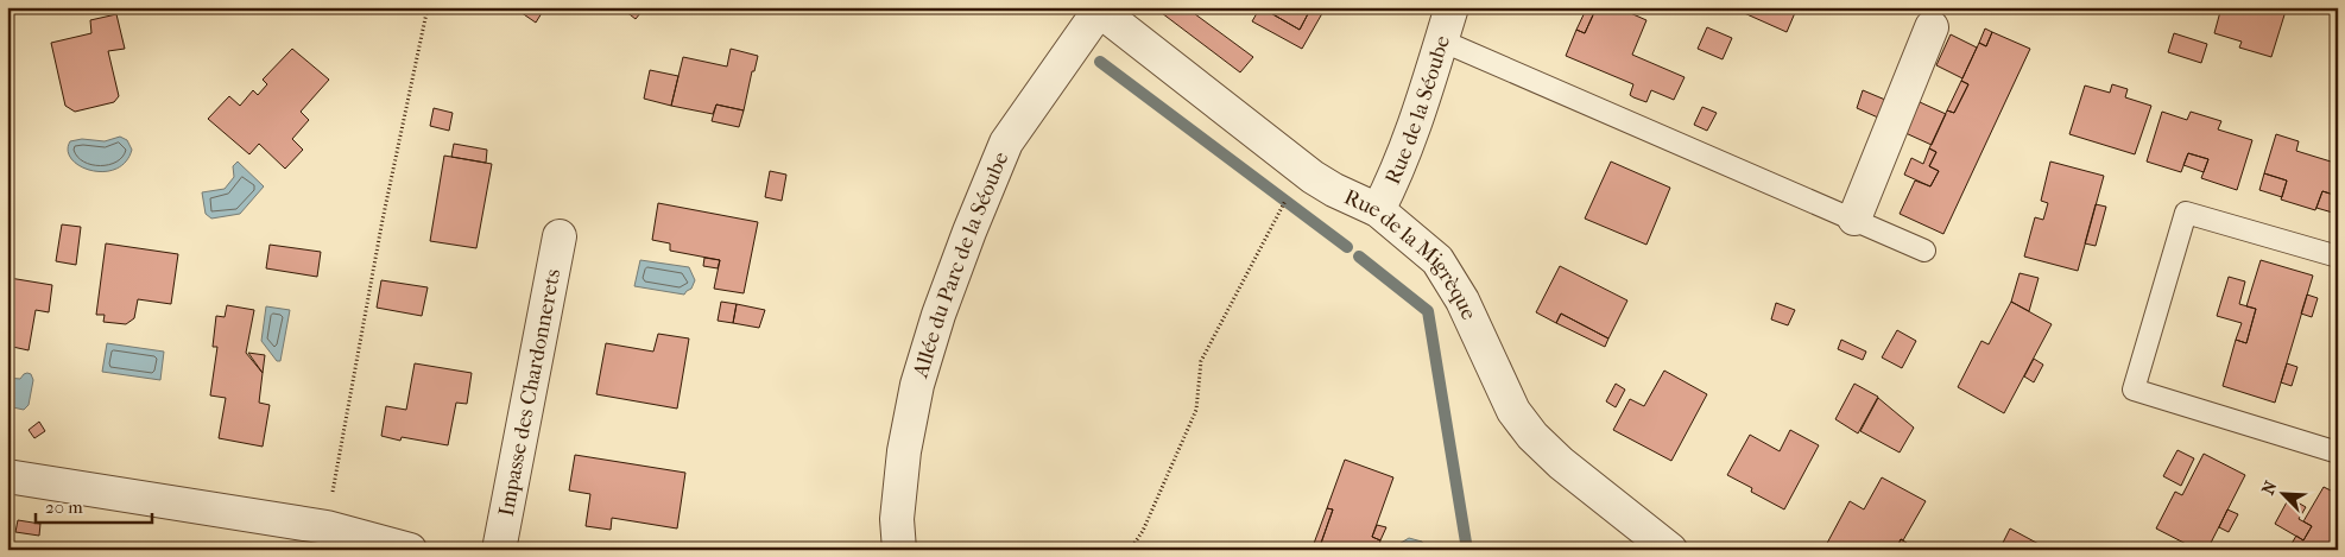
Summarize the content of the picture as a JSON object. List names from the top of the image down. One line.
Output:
{"streets":{"street":["Rue de la Séoube","Rue de la Migrèque","Allée du Parc de la Séoube","Impasse des Chardonnerets"]},"crossings":[["Rue de la Séoube","Rue de la Migrèque"],["Rue de la Migrèque","Allée du Parc de la Séoube"]],"scale_bar":"20 m","north":"top left"}
